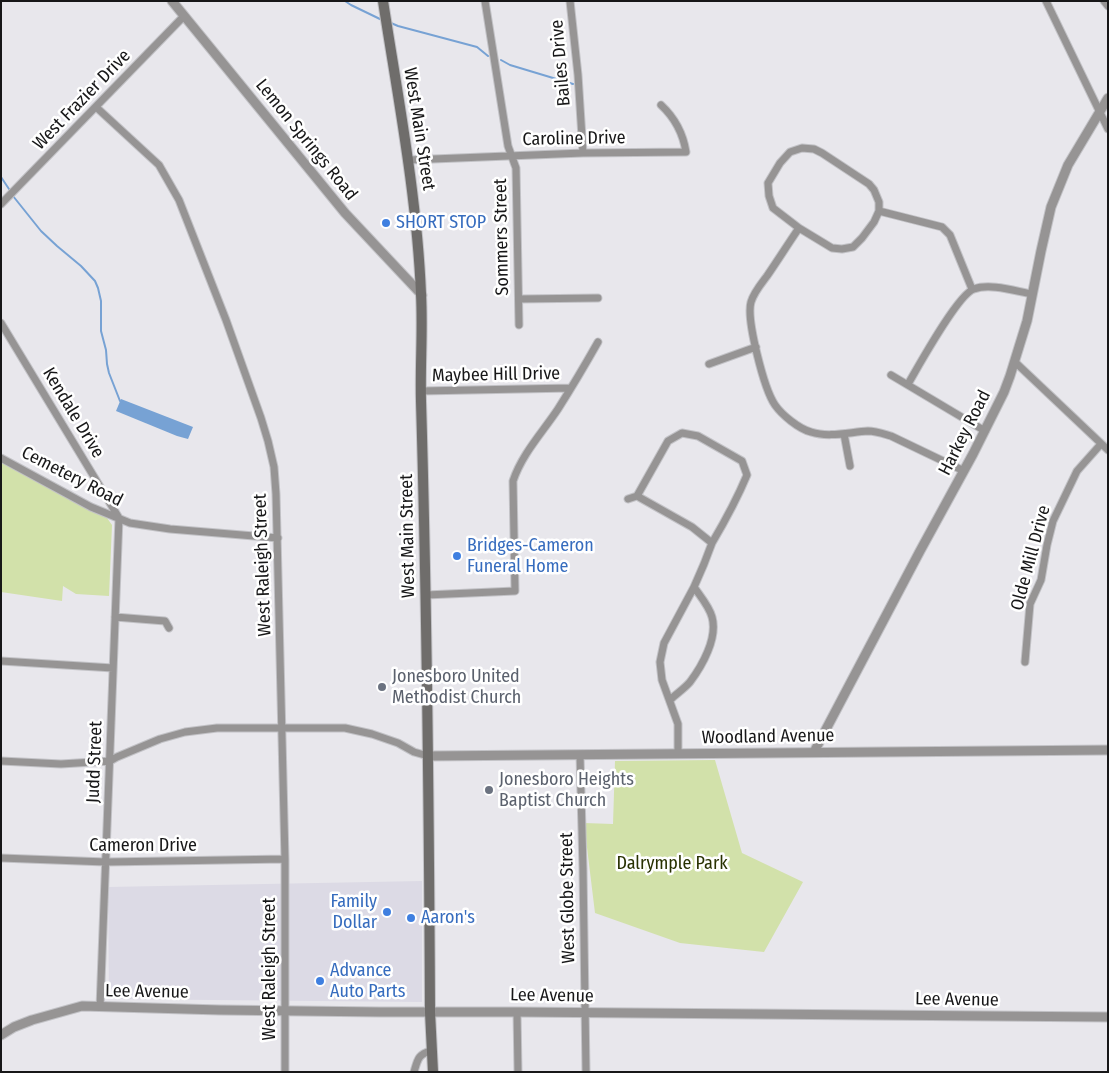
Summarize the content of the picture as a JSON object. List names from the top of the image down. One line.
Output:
{"streets":{"main road":["West Main Street"],"street":["Bailes Drive","West Frazier Drive","Caroline Drive","Lemon Springs Road","Sommers Street","Maybee Hill Drive","Kendale Drive","Harkey Road","Cemetery Road","Olde Mill Drive","West Raleigh Street","Woodland Avenue","Judd Street","Cameron Drive","West Globe Street","Lee Avenue"]},"crossings":[["Bailes Drive","Caroline Drive"],["West Frazier Drive","Lemon Springs Road"],["West Frazier Drive","West Raleigh Street"],["West Main Street","Caroline Drive"],["West Main Street","Lemon Springs Road"],["West Main Street","Maybee Hill Drive"],["West Main Street","Woodland Avenue"],["West Main Street","Lee Avenue"],["Caroline Drive","Sommers Street"],["Kendale Drive","Cemetery Road"],["Kendale Drive","Judd Street"],["Harkey Road","Woodland Avenue"],["Cemetery Road","West Raleigh Street"],["Cemetery Road","Judd Street"],["West Raleigh Street","Cameron Drive"],["West Raleigh Street","Lee Avenue"],["Woodland Avenue","West Globe Street"],["Judd Street","Cameron Drive"],["Judd Street","Lee Avenue"],["West Globe Street","Lee Avenue"]],"parks":["Dalrymple Park"],"places":["SHORT STOP","Bridges-Cameron Funeral Home","Jonesboro United Methodist Church","Jonesboro Heights Baptist Church","Family Dollar","Aaron's","Advance Auto Parts"]}
